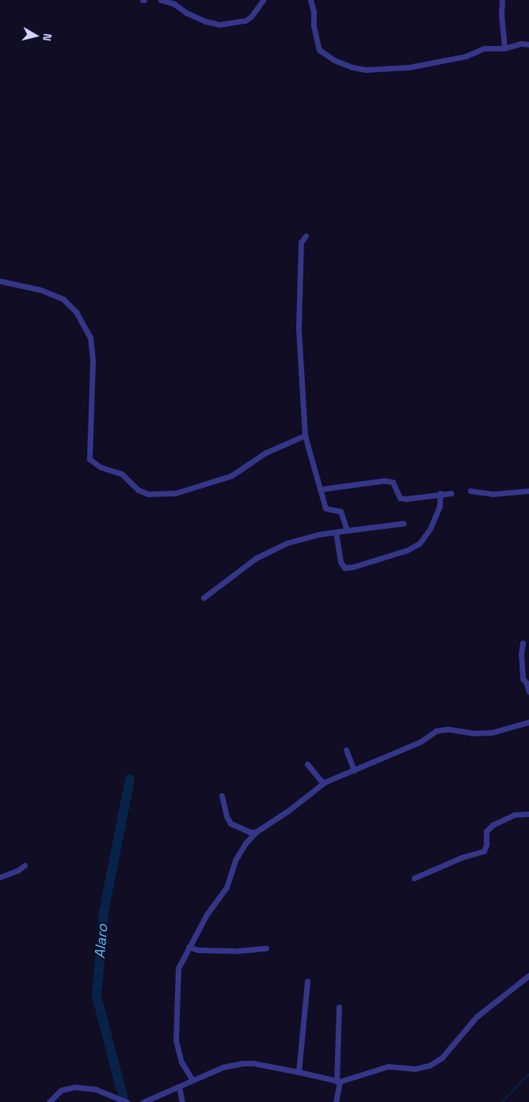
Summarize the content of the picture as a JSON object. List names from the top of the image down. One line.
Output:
{"water":["Alaro"],"north":"right"}
